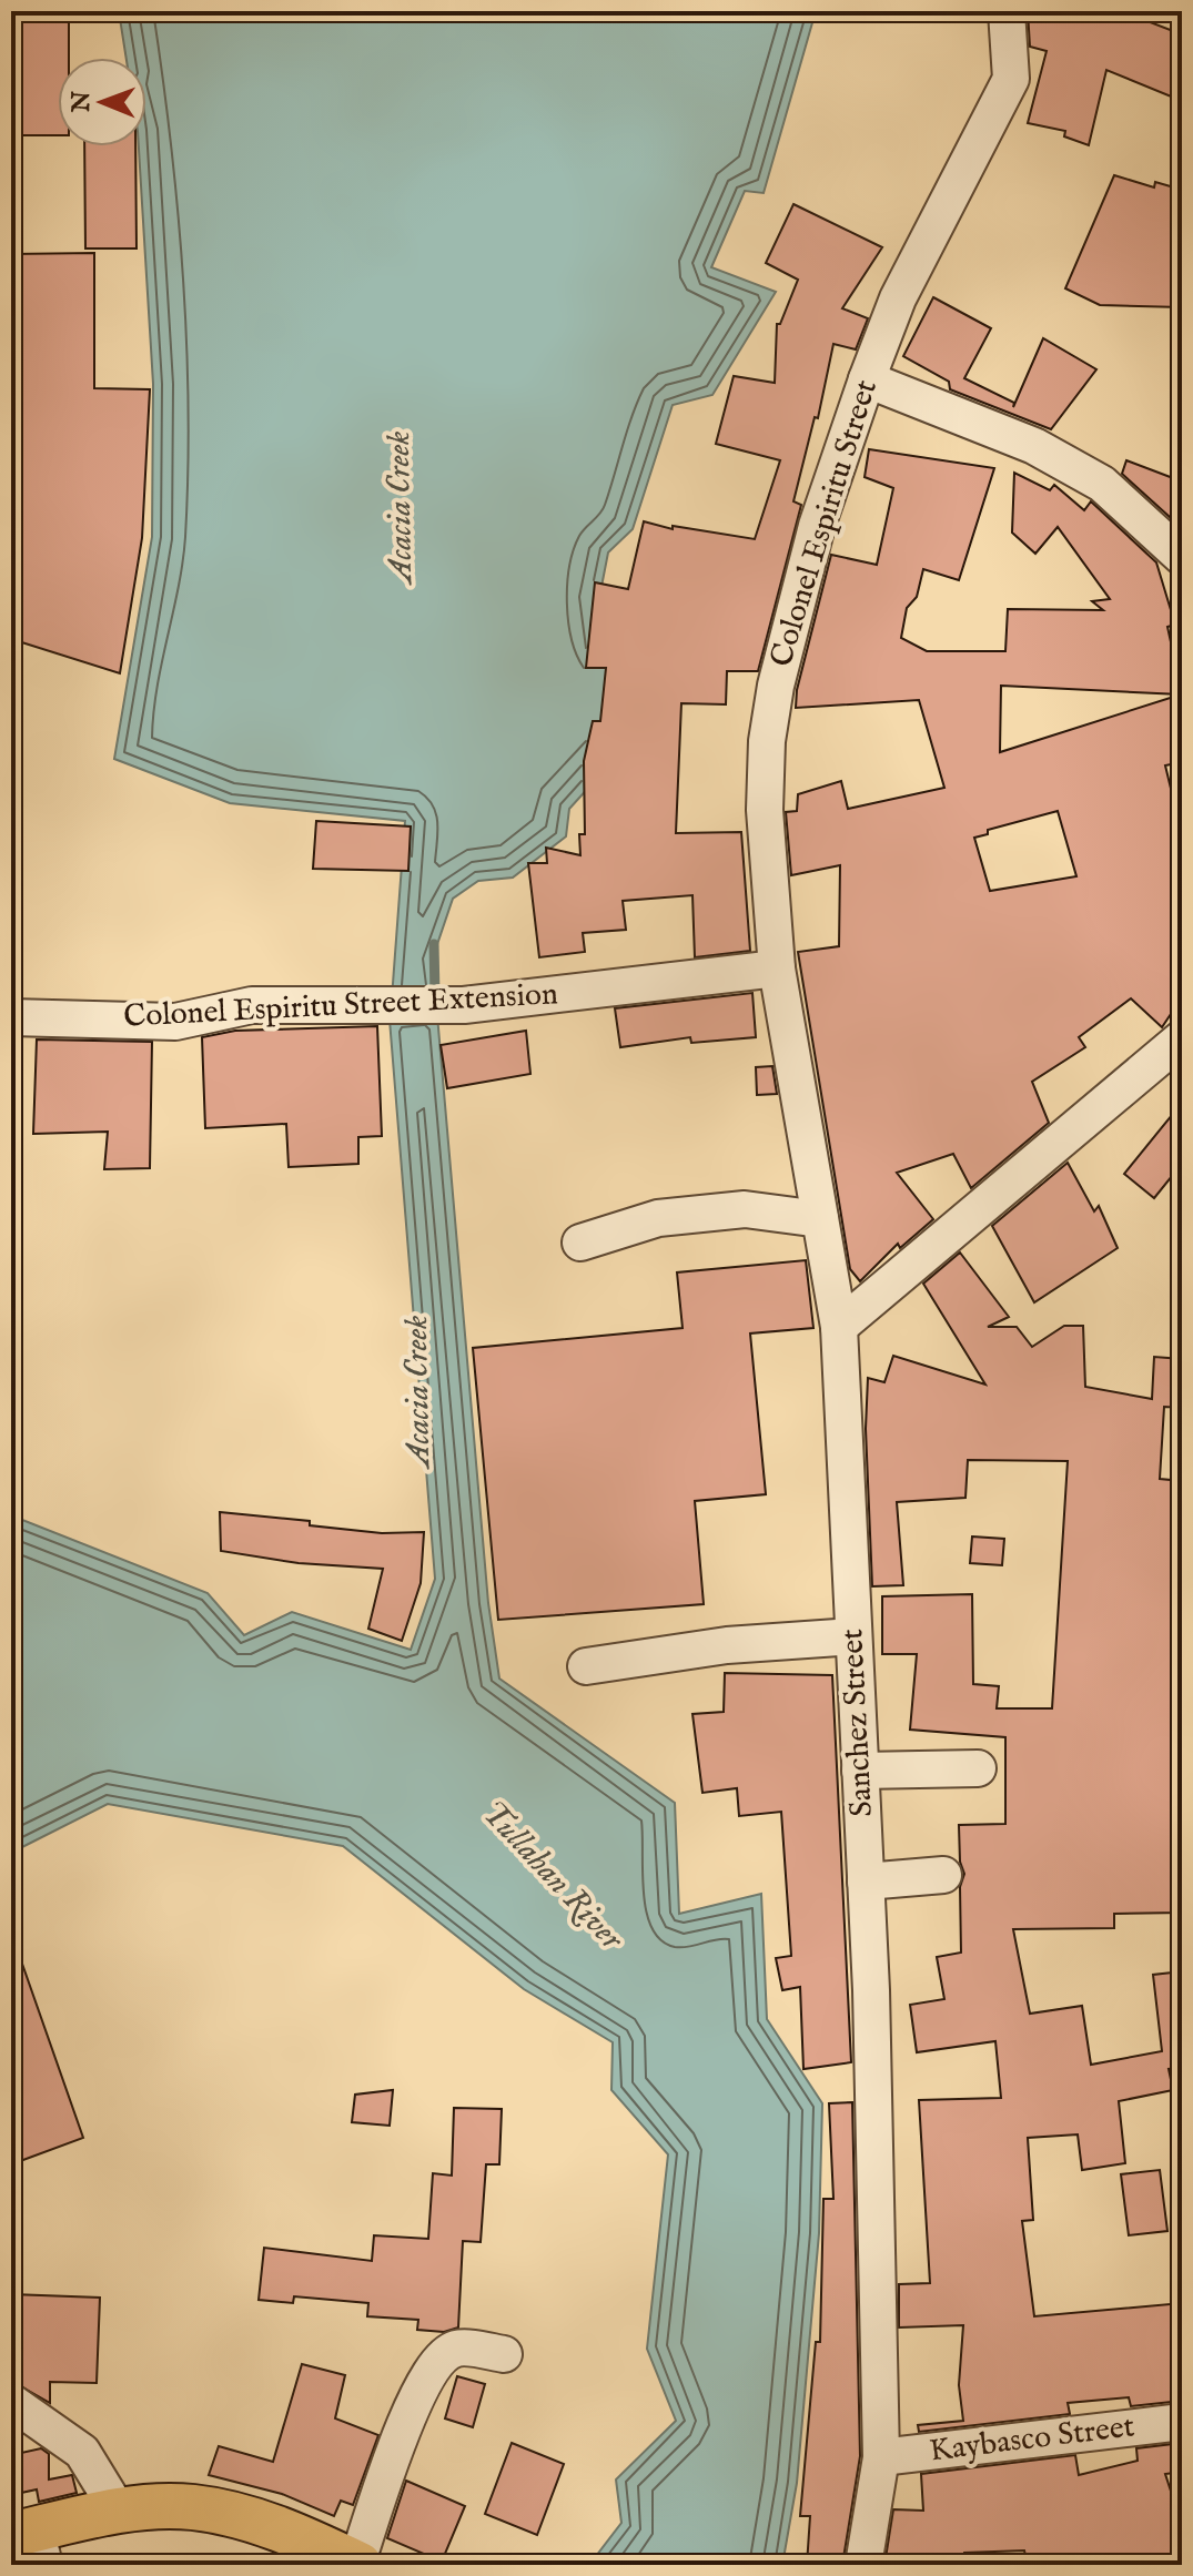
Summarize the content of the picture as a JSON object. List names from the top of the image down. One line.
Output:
{"streets":{"street":["Colonel Espiritu Street","Colonel Espiritu Street Extension","Sanchez Street","Kaybasco Street"]},"crossings":[["Colonel Espiritu Street","Colonel Espiritu Street Extension"],["Colonel Espiritu Street","Sanchez Street"],["Sanchez Street","Kaybasco Street"]],"water":["Acacia Creek","Tullahan River"],"north":"left"}
